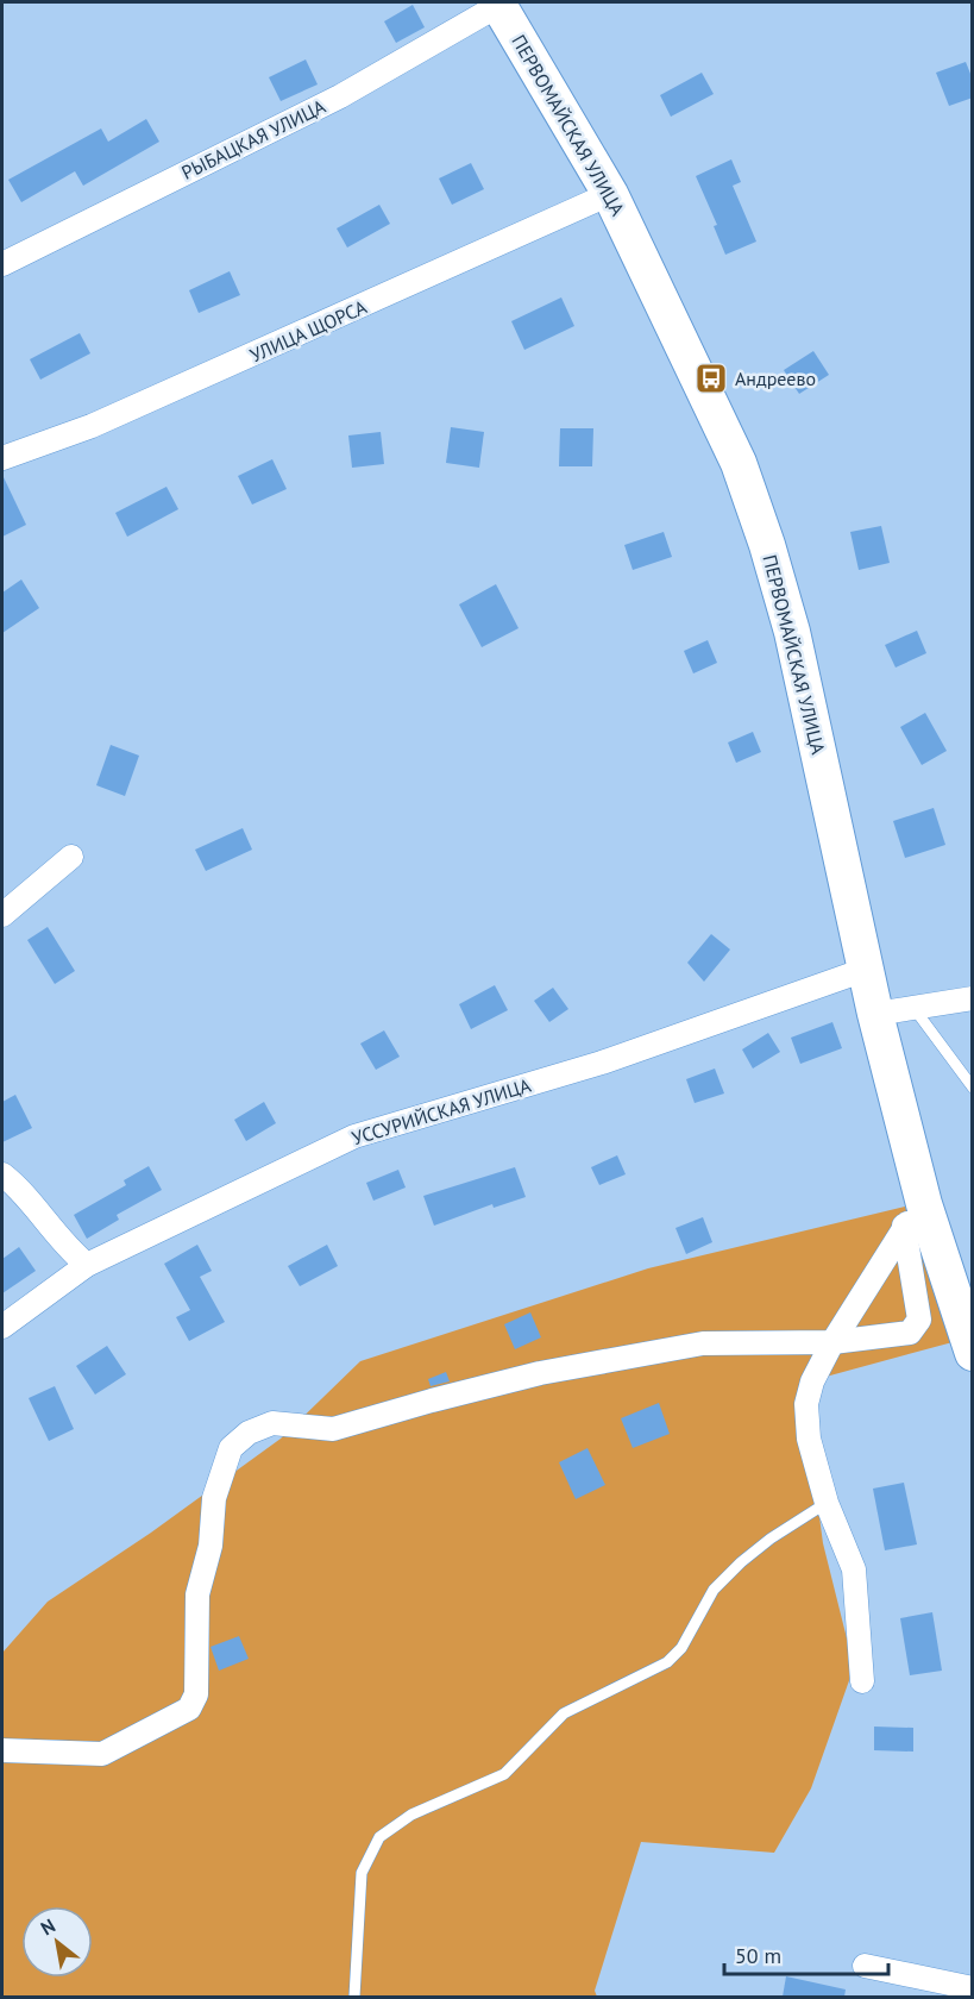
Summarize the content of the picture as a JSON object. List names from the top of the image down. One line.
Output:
{"streets":{"main road":["ПЕРВОМАЙСКАЯ УЛИЦА"],"street":["РЫБАЦКАЯ УЛИЦА","УЛИЦА ЩОРСА","УССУРИЙСКАЯ УЛИЦА"]},"crossings":[["ПЕРВОМАЙСКАЯ УЛИЦА","РЫБАЦКАЯ УЛИЦА"],["ПЕРВОМАЙСКАЯ УЛИЦА","УЛИЦА ЩОРСА"],["ПЕРВОМАЙСКАЯ УЛИЦА","УССУРИЙСКАЯ УЛИЦА"]],"places":{"bus stop":["Андреево"]},"scale_bar":"50 m","north":"top left"}
